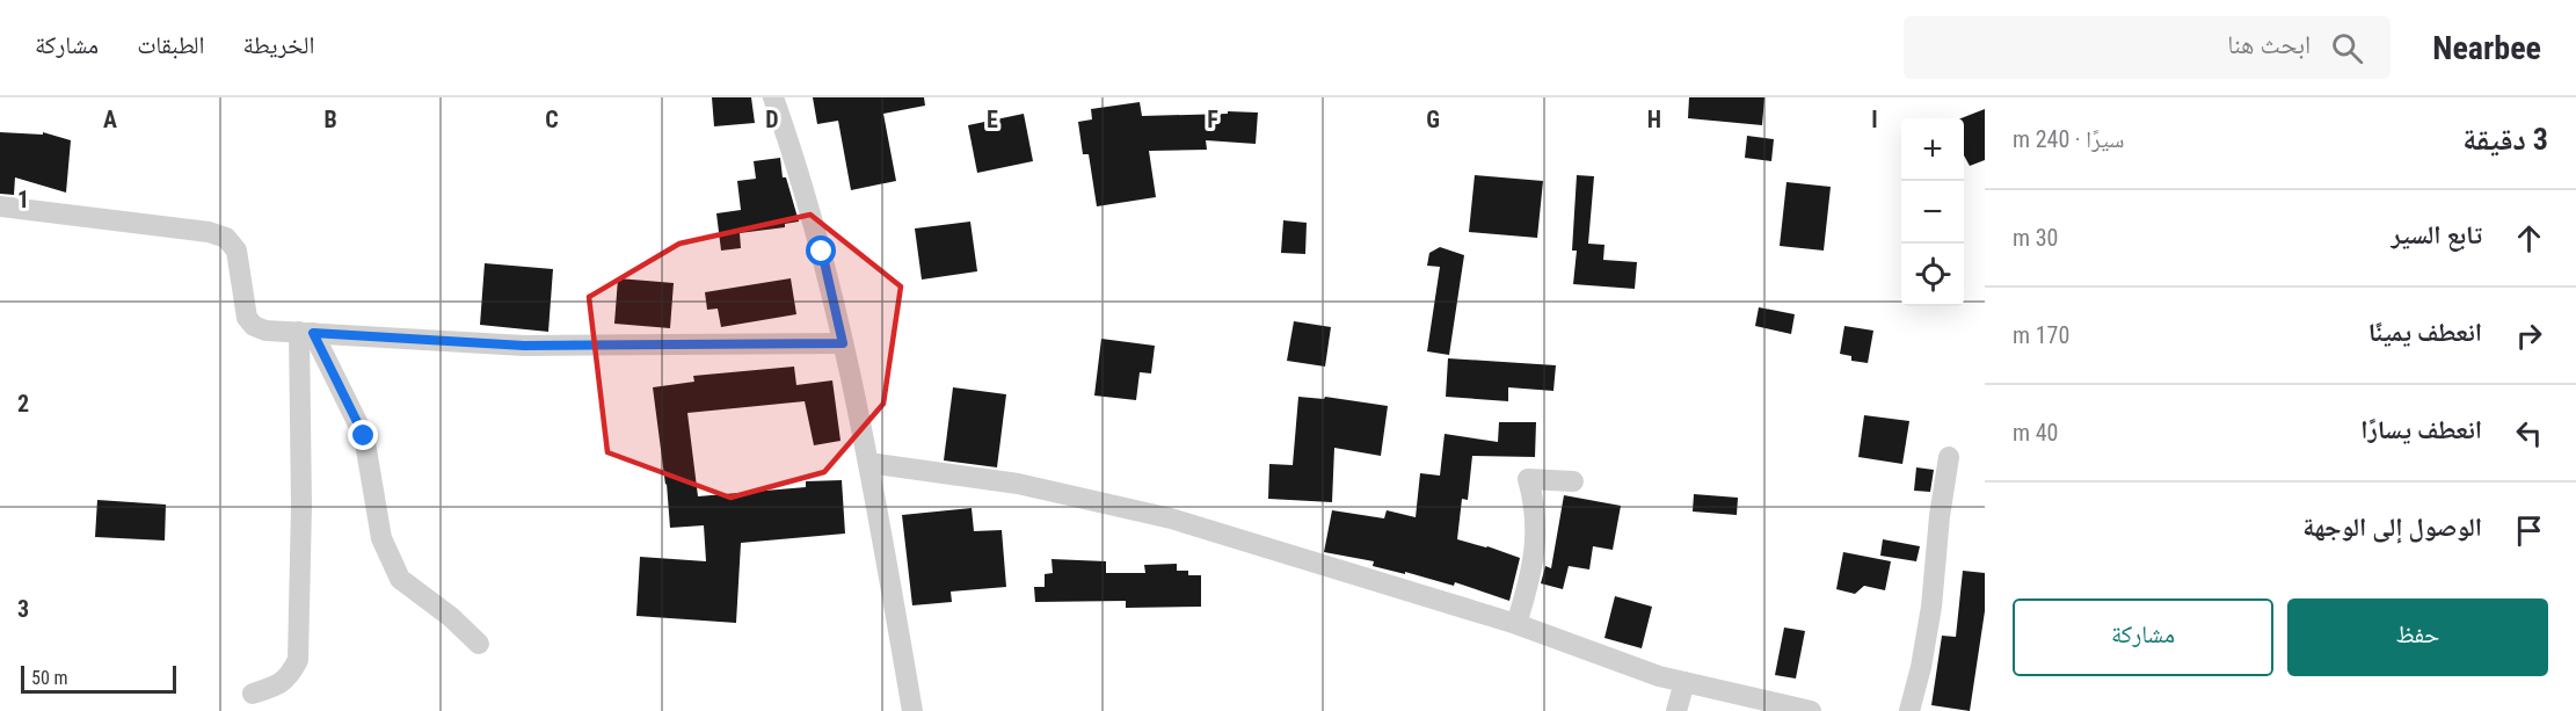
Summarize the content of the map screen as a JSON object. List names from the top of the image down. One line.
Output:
{"scale_bar":"50 m","page":{"header":"Nearbee","search":"ابحث هنا","nav":["الخريطة","الطبقات","مشاركة"],"heading":["3 دقيقة","سيرًا · 240 m"],"map_buttons":["+","−"],"list":[["تابع السير","30 m"],["انعطف يمينًا","170 m"],["انعطف يسارًا","40 m"],"الوصول إلى الوجهة"],"buttons":["حفظ","مشاركة"],"scale":"50 m"},"grid":{"columns":["A","B","C","D","E","F","G","H","I"],"rows":["1","2","3"]}}
